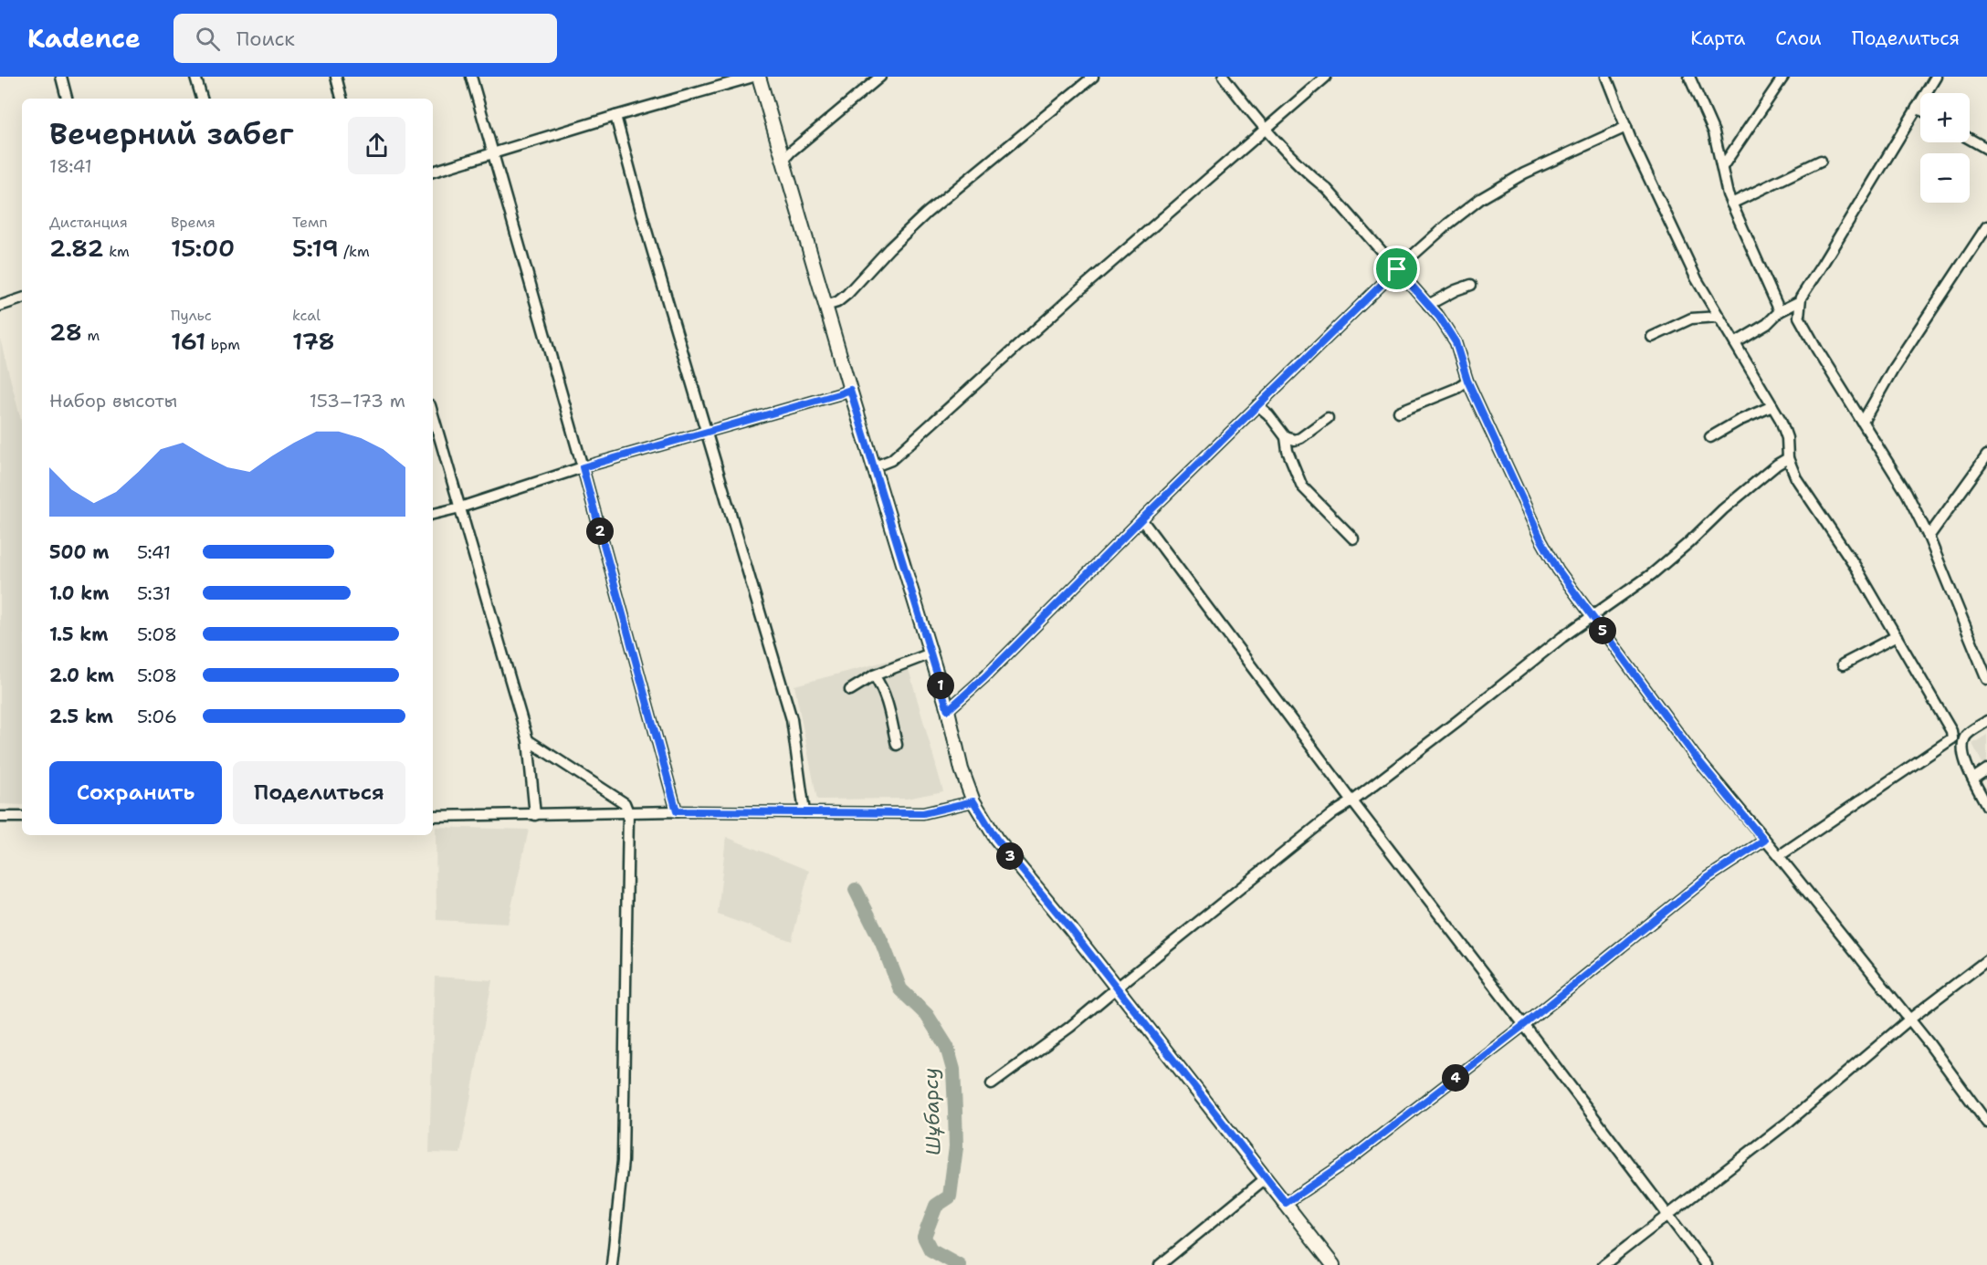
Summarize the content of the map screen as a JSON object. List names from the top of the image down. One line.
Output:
{"water":["Шұбарсу"],"page":{"header":"Kadence","search":"Поиск","nav":["Карта","Слои","Поделиться"],"map_buttons":["+","−"],"heading":["Вечерний забег","18:41"],"stats":[["Дистанция","2.82 km"],["Время","15:00"],["Темп","5:19 /km"],["28 m"],["Пульс","161 bpm"],["kcal","178"]],"chart":["Набор высоты","153–173 m"],"pins":["2","5","1","3","4"],"list":[{"name":"500 m","note":"5:41"},{"name":"1.0 km","note":"5:31"},{"name":"1.5 km","note":"5:08"},{"name":"2.0 km","note":"5:08"},{"name":"2.5 km","note":"5:06"}],"buttons":["Сохранить","Поделиться"]}}
